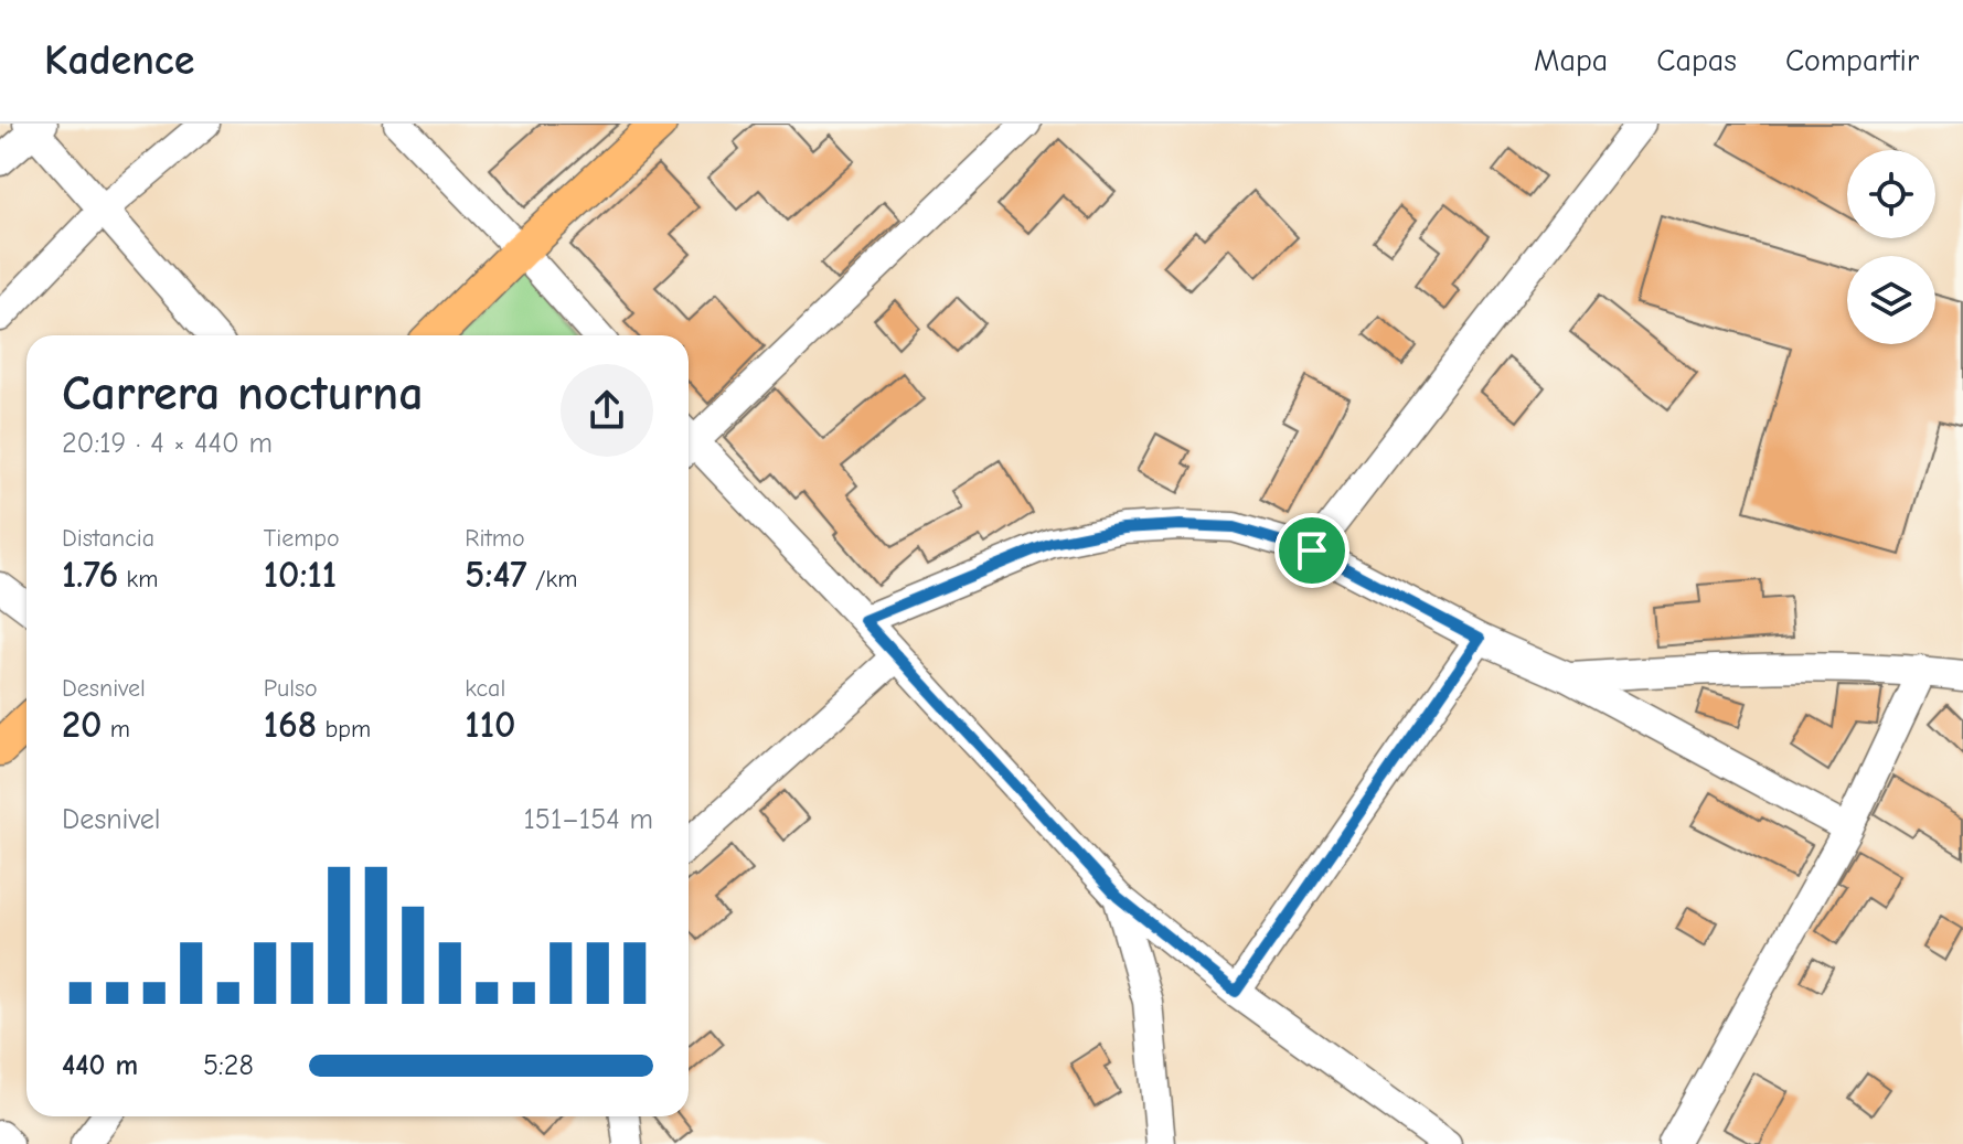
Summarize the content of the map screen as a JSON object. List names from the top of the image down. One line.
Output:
{"page":{"header":"Kadence","nav":["Mapa","Capas","Compartir"],"heading":["Carrera nocturna","20:19 · 4 × 440 m"],"stats":[["Distancia","1.76 km"],["Tiempo","10:11"],["Ritmo","5:47 /km"],["Desnivel","20 m"],["Pulso","168 bpm"],["kcal","110"]],"chart":["Desnivel","151–154 m"],"list":[{"name":"440 m","note":"5:28"}]}}
